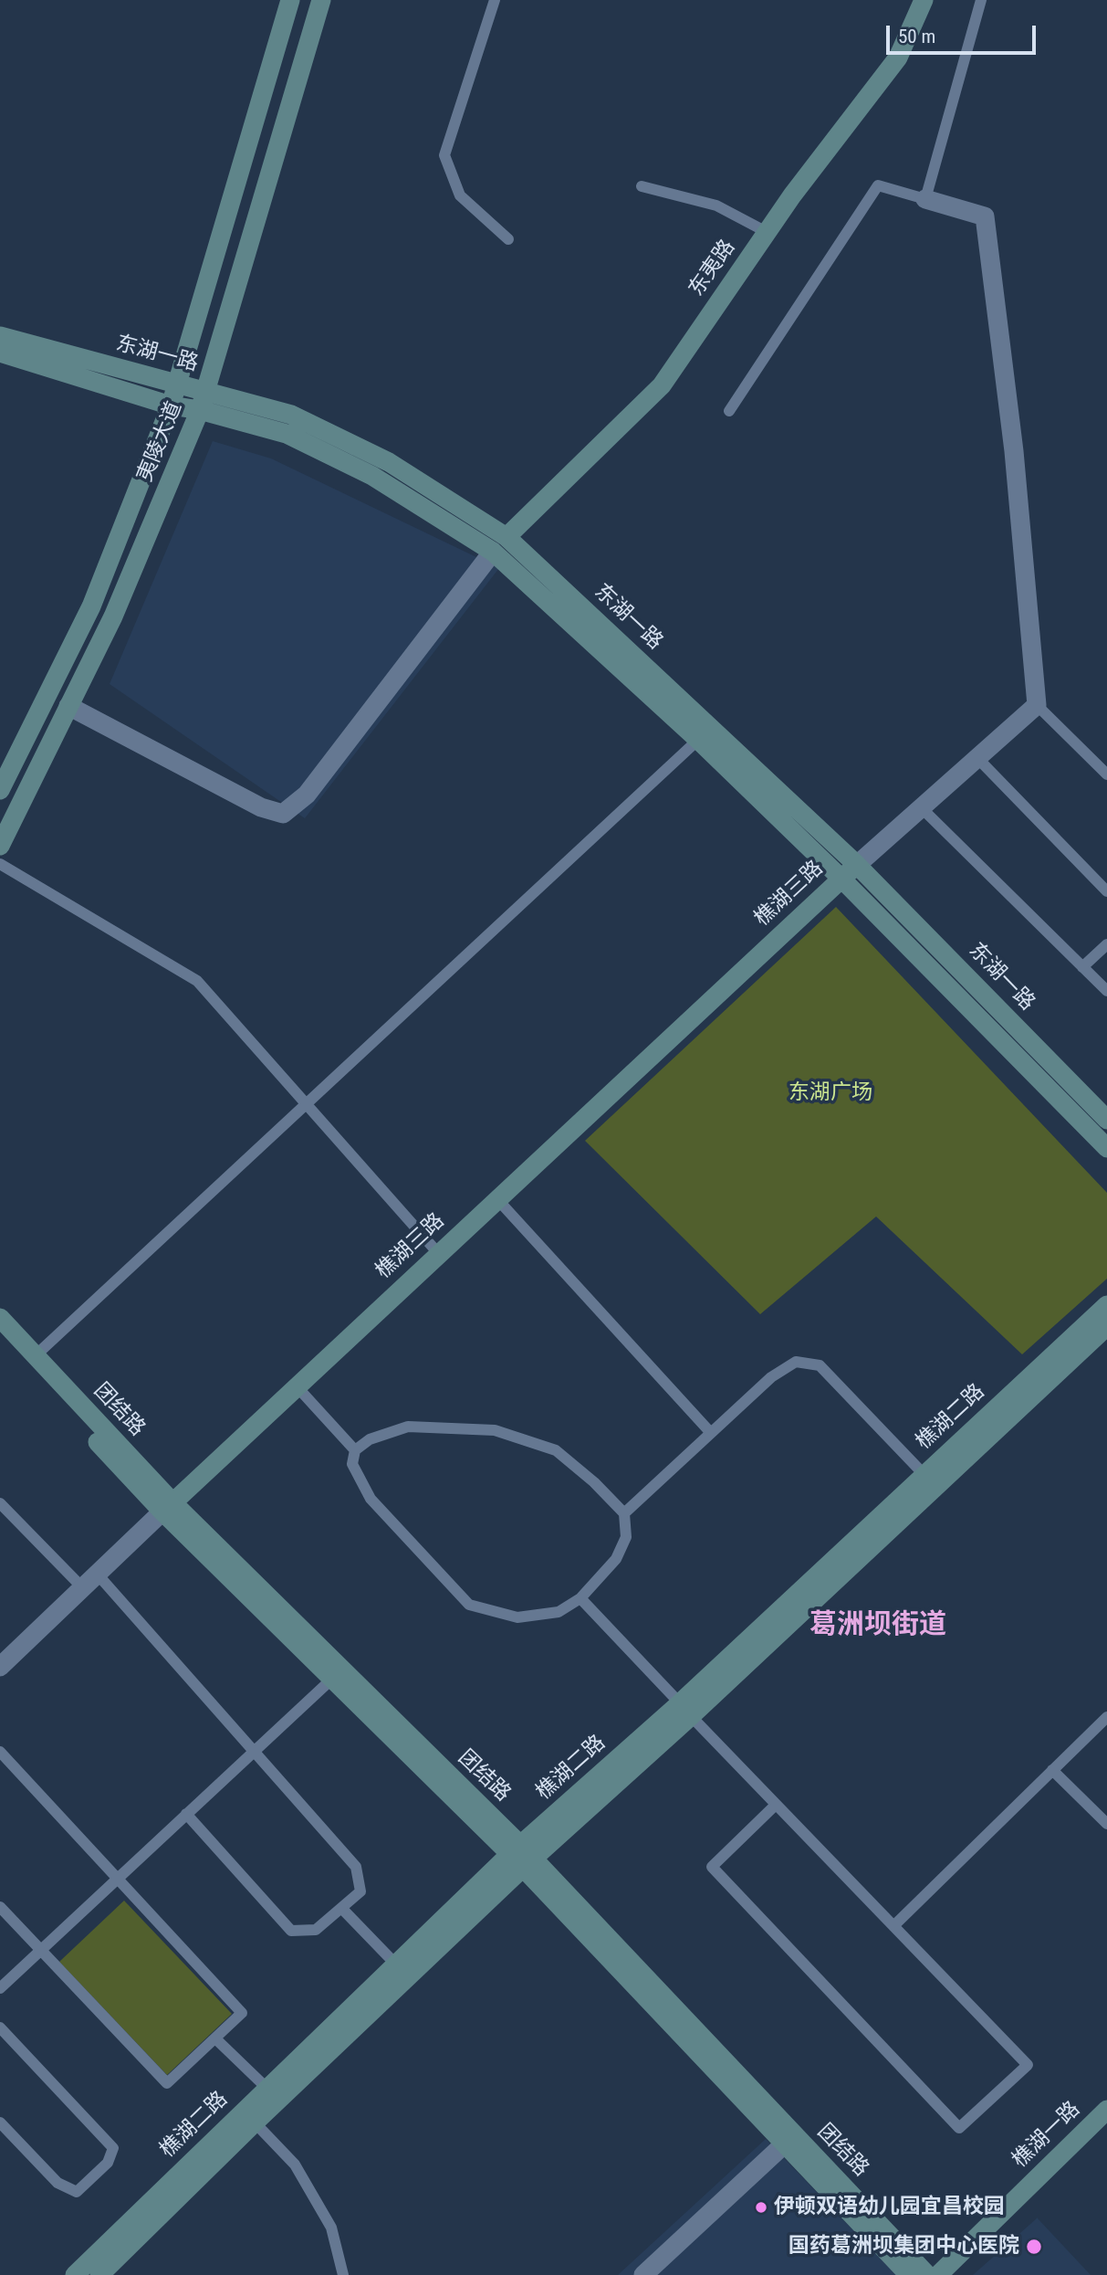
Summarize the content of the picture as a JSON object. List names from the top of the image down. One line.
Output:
{"streets":{"main road":["东夷路","东湖一路","夷陵大道","樵湖三路","团结路","樵湖二路","樵湖一路"]},"crossings":[["东夷路","东湖一路"],["东湖一路","夷陵大道"],["东湖一路","樵湖三路"],["樵湖三路","团结路"],["团结路","樵湖二路"]],"districts":["葛洲坝街道"],"parks":["东湖广场"],"places":["伊顿双语幼儿园宜昌校园","国药葛洲坝集团中心医院"],"scale_bar":"50 m"}
